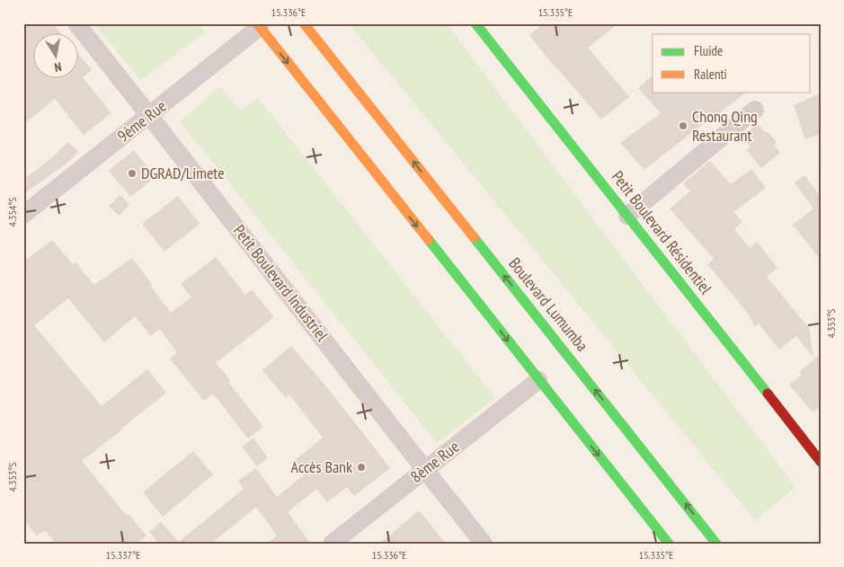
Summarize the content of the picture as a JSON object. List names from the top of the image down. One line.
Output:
{"streets":{"main road":["Petit Boulevard Résidentiel","Boulevard Lumumba"],"street":["9ème Rue","Petit Boulevard Industriel","8ème Rue"]},"crossings":[["9ème Rue","Petit Boulevard Industriel"],["Petit Boulevard Industriel","8ème Rue"]],"places":["Chong Qing Restaurant","DGRAD/Limete","Accès Bank"],"legend":["Fluide","Ralenti"],"north":"bottom","coordinates":["15.336°E","15.335°E","4.354°S","4.353°S","15.337°E"]}
